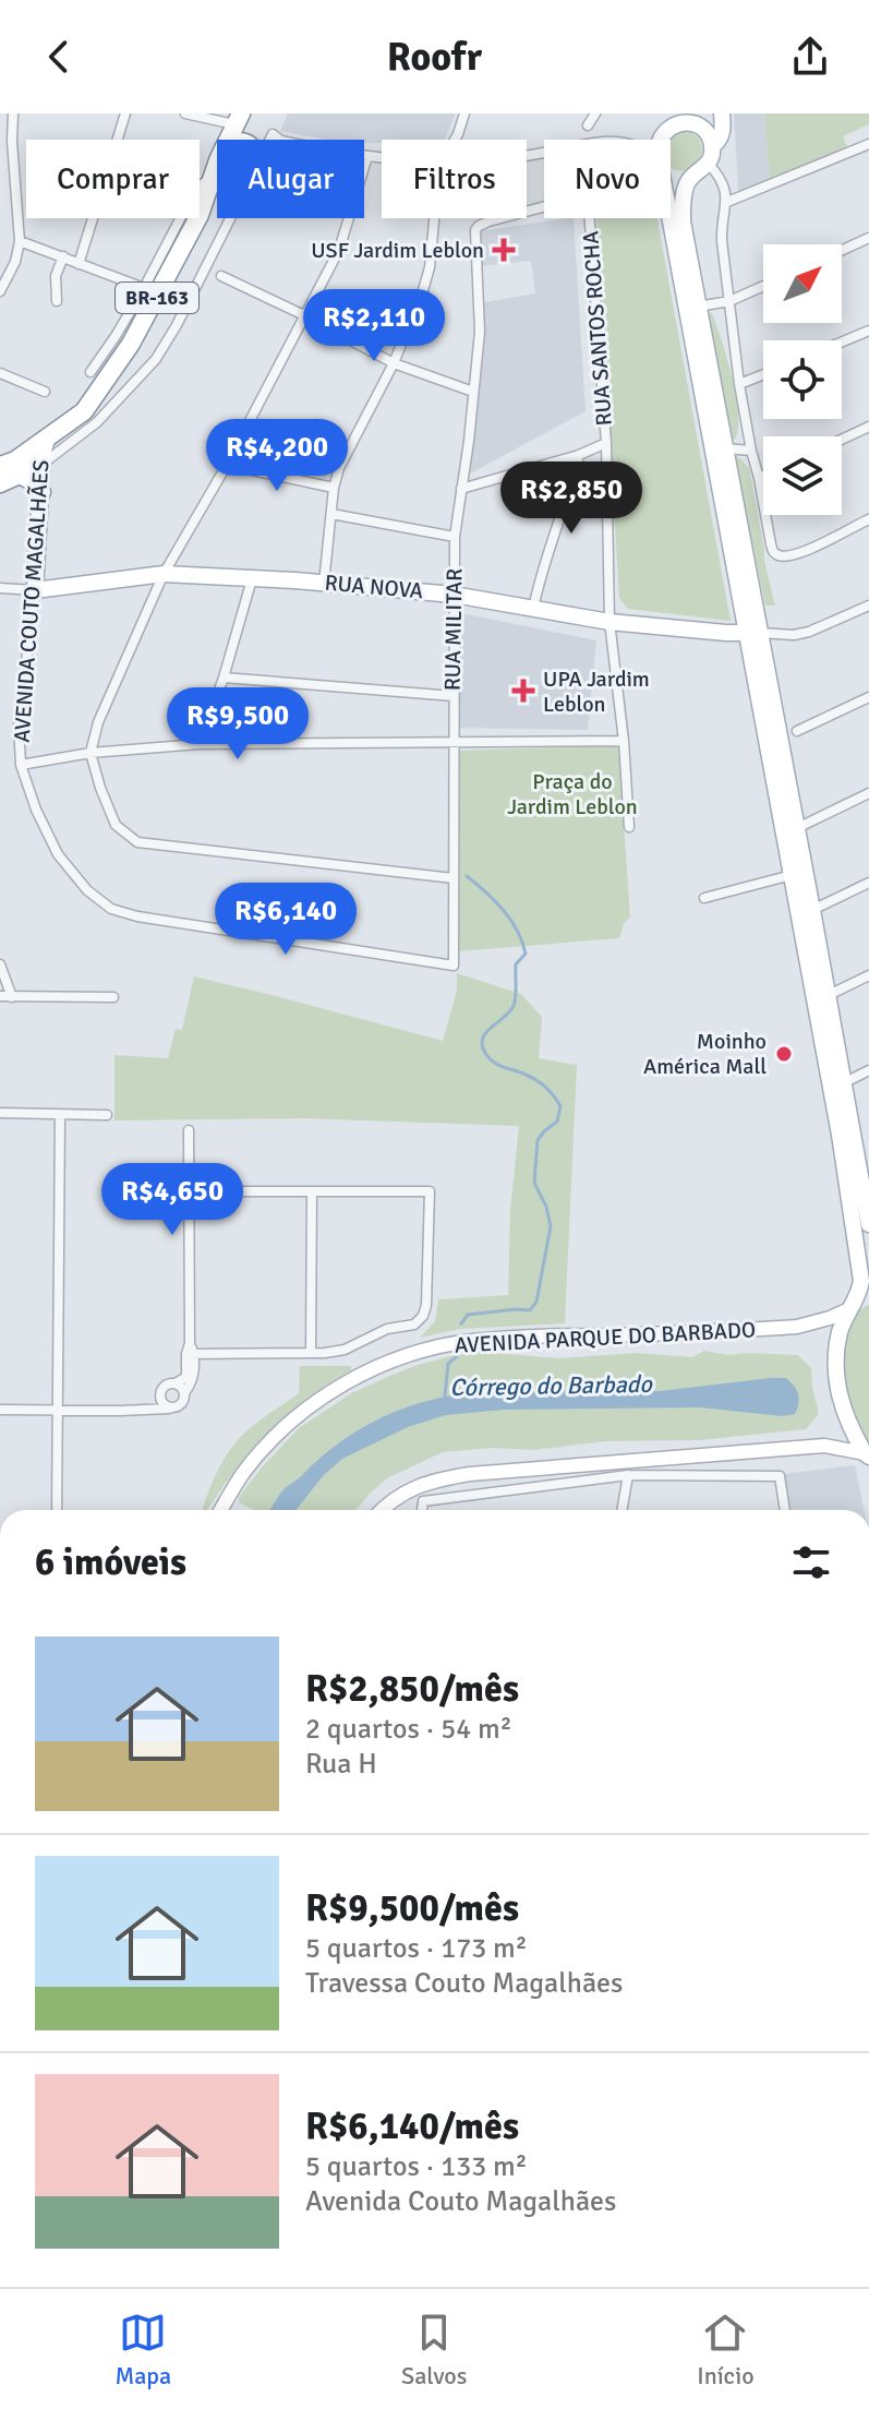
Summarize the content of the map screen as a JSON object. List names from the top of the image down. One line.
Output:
{"streets":{"highway":["BR-163"],"main road":["RUA NOVA","AVENIDA COUTO MAGALHÃES","AVENIDA PARQUE DO BARBADO"],"street":["RUA SANTOS ROCHA","RUA MILITAR"]},"crossings":[["BR-163","AVENIDA COUTO MAGALHÃES"],["RUA SANTOS ROCHA","RUA NOVA"],["RUA NOVA","AVENIDA COUTO MAGALHÃES"],["RUA NOVA","RUA MILITAR"],["AVENIDA COUTO MAGALHÃES","RUA MILITAR"]],"water":["Córrego do Barbado"],"parks":["Praça do Jardim Leblon"],"places":{"health":["USF Jardim Leblon","UPA Jardim Leblon"],"other":["Moinho América Mall"]},"north":"top right","page":{"header":"Roofr","chip":["Comprar","Alugar","Filtros","Novo"],"price":["R$2,110","R$4,200","R$2,850","R$9,500","R$6,140","R$4,650"],"heading":"6 imóveis","list":[{"name":"R$2,850/mês","note":"2 quartos · 54 m² · Rua H"},{"name":"R$9,500/mês","note":"5 quartos · 173 m² · Travessa Couto Magalhães"},{"name":"R$6,140/mês","note":"5 quartos · 133 m² · Avenida Couto Magalhães"}],"tabs":["Mapa","Salvos","Início"]}}
